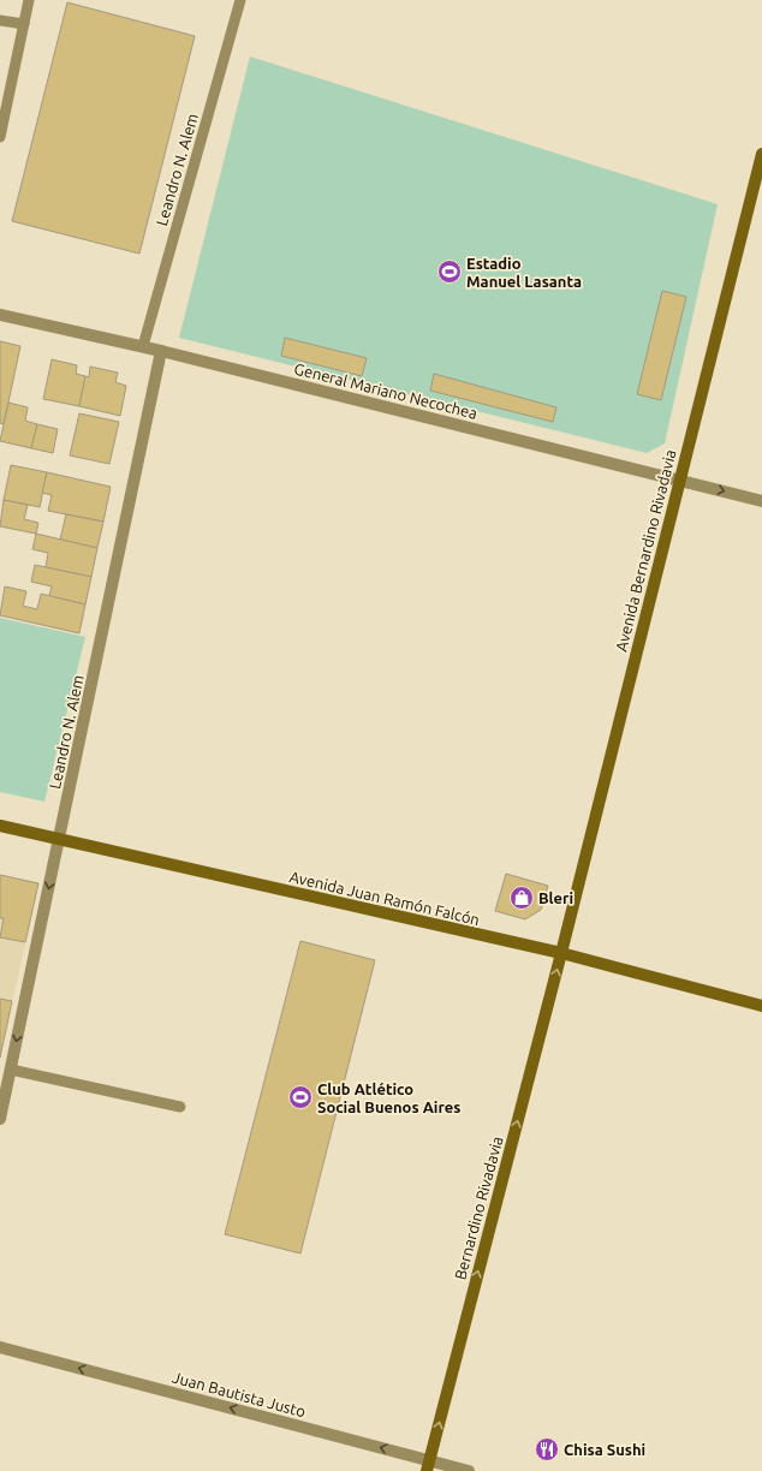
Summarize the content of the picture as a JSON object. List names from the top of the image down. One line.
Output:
{"streets":{"main road":["Avenida Bernardino Rivadavia","Avenida Juan Ramón Falcón","Bernardino Rivadavia"],"street":["Leandro N. Alem","General Mariano Necochea","Juan Bautista Justo"]},"crossings":[["Leandro N. Alem","General Mariano Necochea"],["Leandro N. Alem","Avenida Juan Ramón Falcón"],["General Mariano Necochea","Avenida Bernardino Rivadavia"],["Avenida Bernardino Rivadavia","Avenida Juan Ramón Falcón"],["Avenida Bernardino Rivadavia","Bernardino Rivadavia"],["Avenida Juan Ramón Falcón","Bernardino Rivadavia"],["Bernardino Rivadavia","Juan Bautista Justo"]],"one_way":["Bernardino Rivadavia","Juan Bautista Justo"],"places":{"sports":["Estadio Manuel Lasanta","Club Atlético Social Buenos Aires"],"shop":["Bleri"],"restaurant":["Chisa Sushi"]}}
